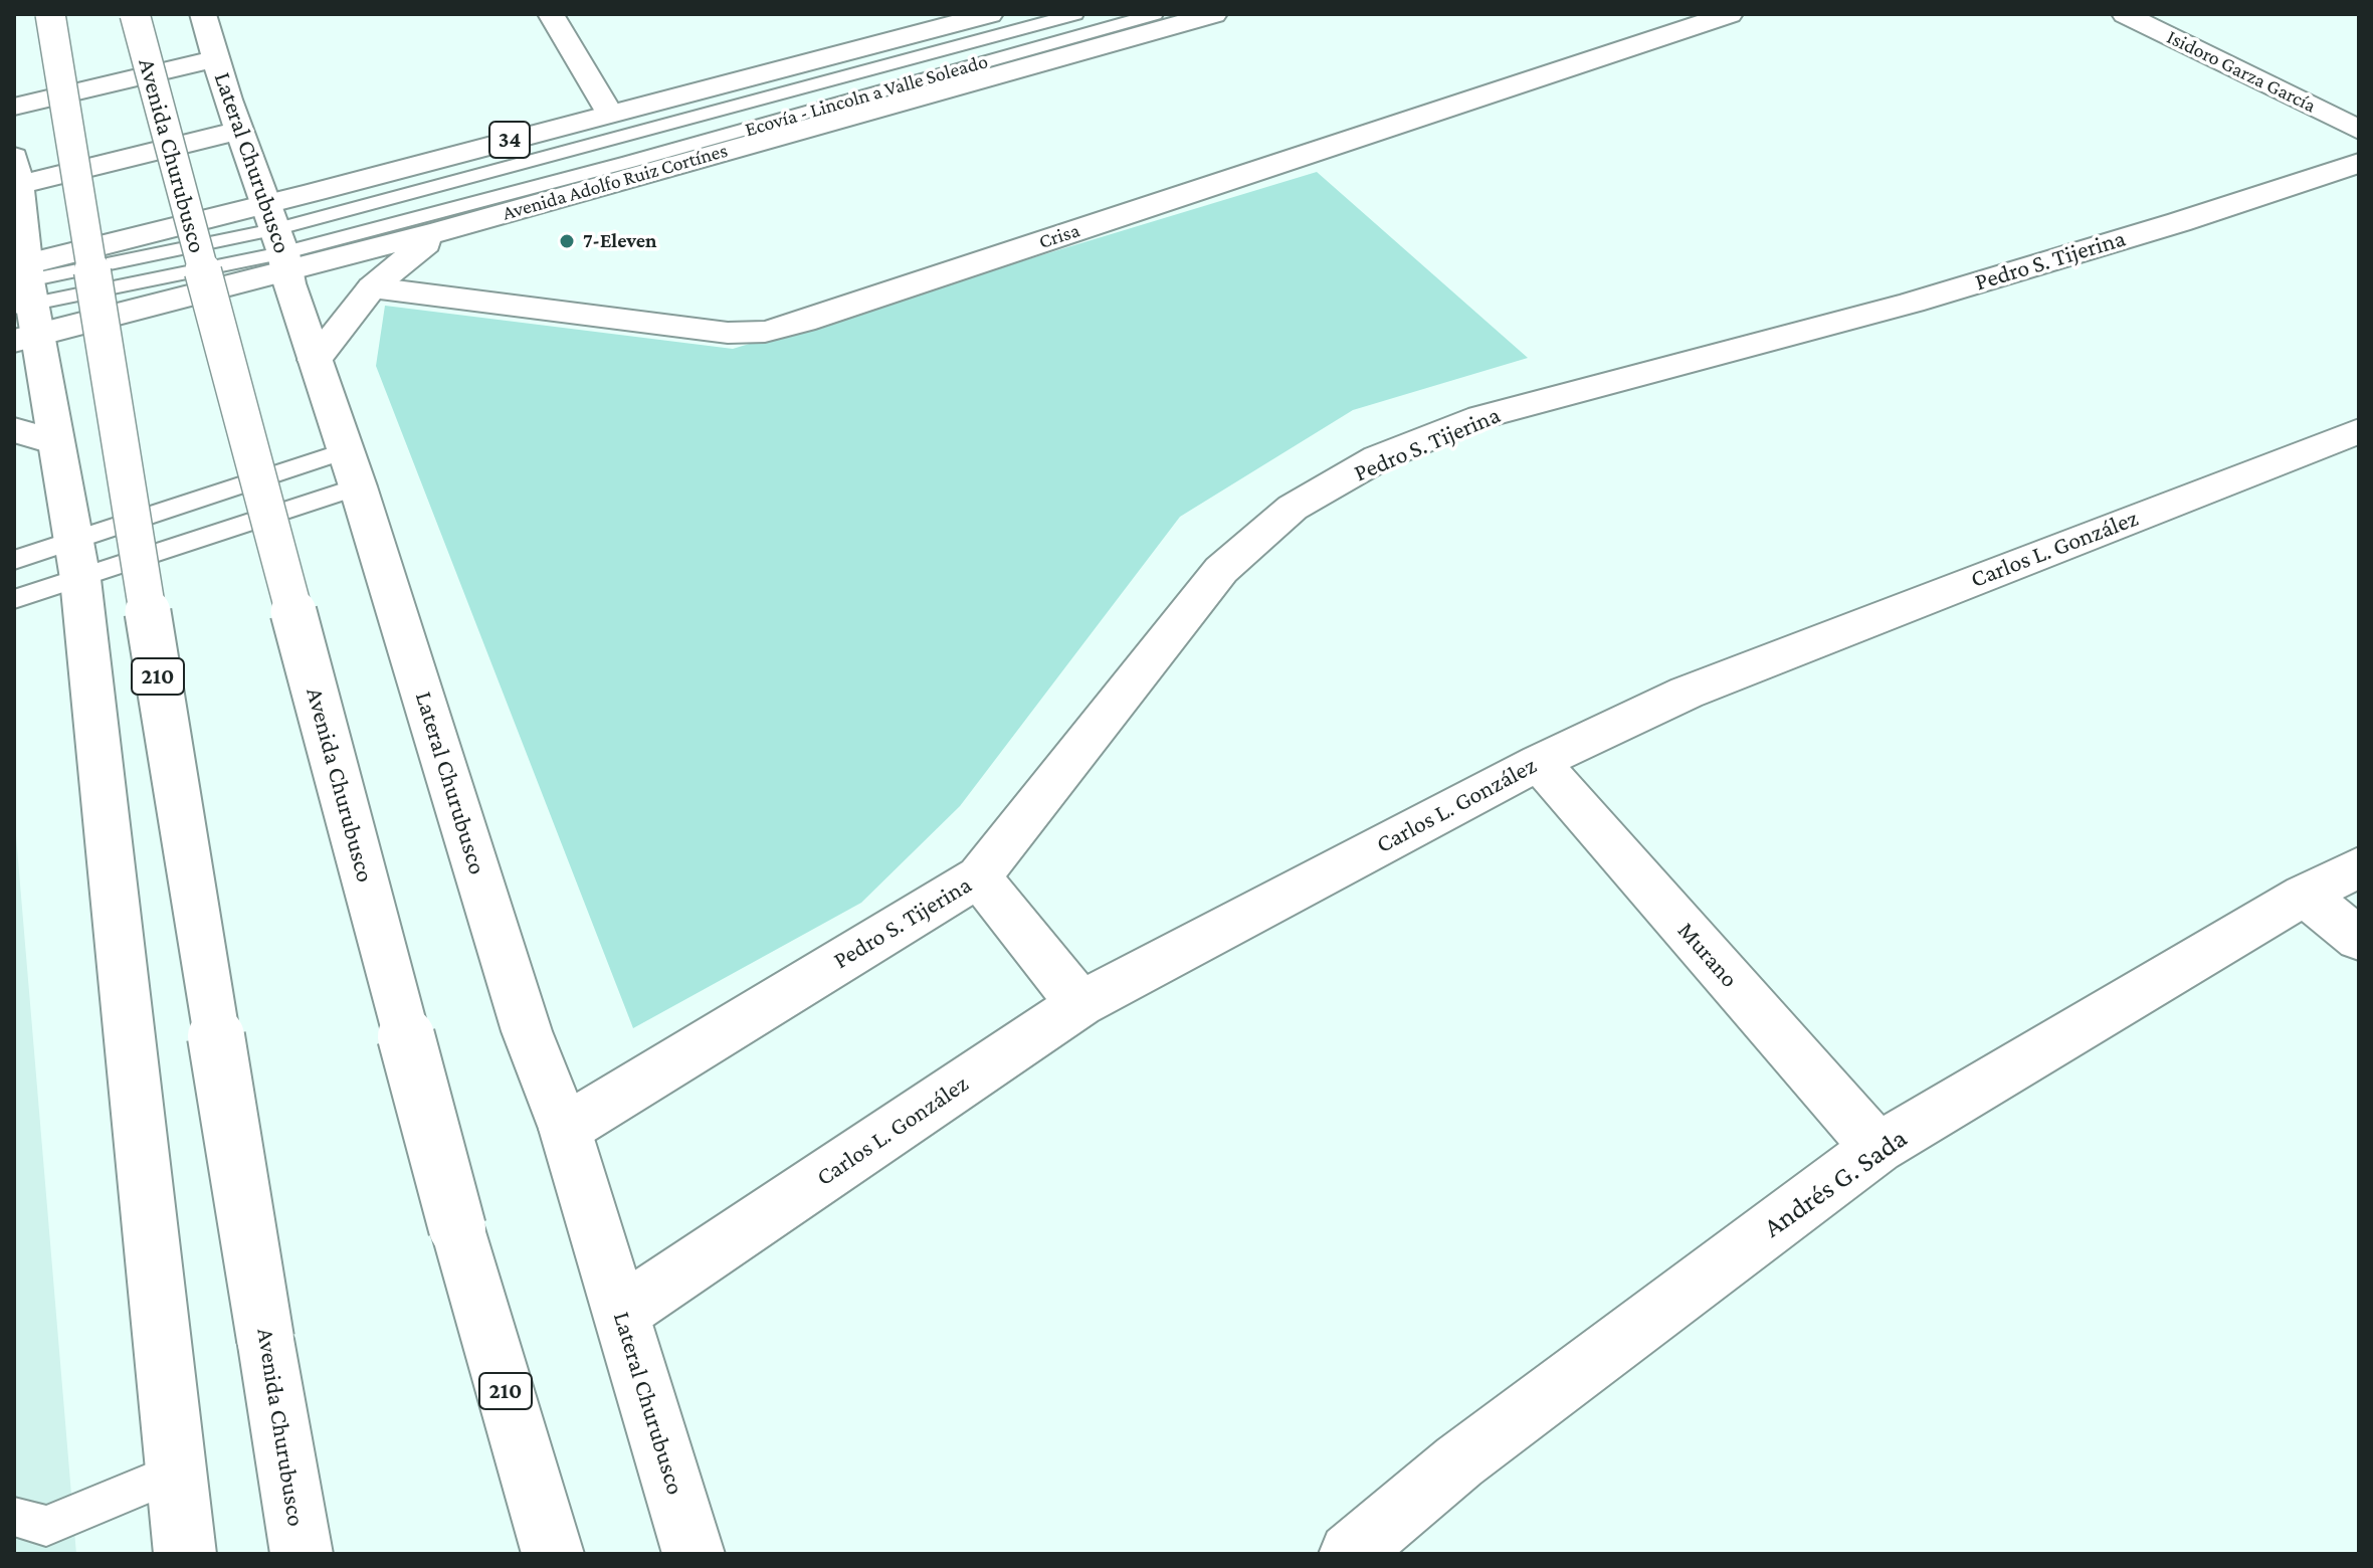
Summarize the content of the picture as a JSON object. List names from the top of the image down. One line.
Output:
{"streets":{"main road":["Isidoro Garza García","34","Avenida Churubusco","Lateral Churubusco","Avenida Adolfo Ruiz Cortínes","Crisa","Pedro S. Tijerina","Carlos L. González","210","Murano","Andrés G. Sada"],"lane":["Ecovía - Lincoln a Valle Soleado"]},"crossings":[["Ecovía - Lincoln a Valle Soleado","Lateral Churubusco"],["Ecovía - Lincoln a Valle Soleado","Avenida Adolfo Ruiz Cortínes"],["Lateral Churubusco","Avenida Adolfo Ruiz Cortínes"],["Lateral Churubusco","Pedro S. Tijerina"],["Lateral Churubusco","Carlos L. González"],["Carlos L. González","Murano"],["Murano","Andrés G. Sada"]],"places":["7-Eleven"]}
